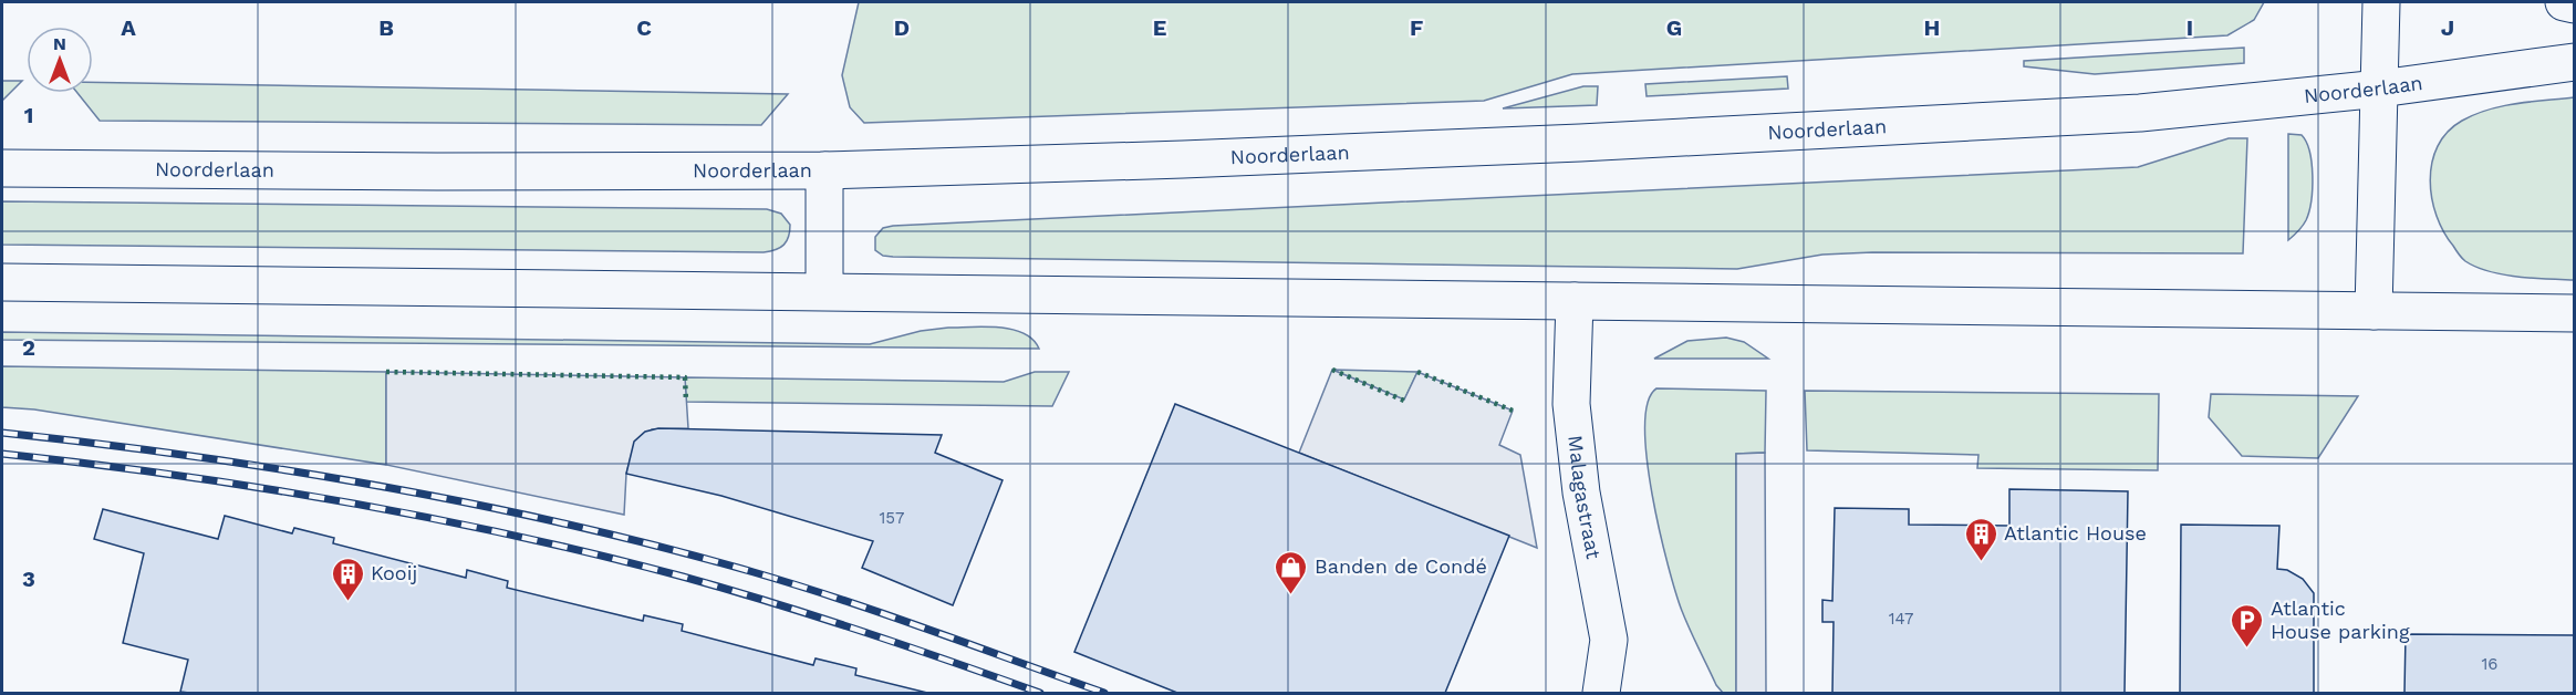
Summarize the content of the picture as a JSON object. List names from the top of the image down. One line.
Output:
{"streets":{"main road":["Noorderlaan","Malagastraat"]},"places":{"building":["Atlantic House","Kooij"],"shop":["Banden de Condé"],"parking":["Atlantic House parking"]},"house_numbers":["157","147","16"],"north":"top","grid":{"columns":["A","B","C","D","E","F","G","H","I","J"],"rows":["1","2","3"]}}
